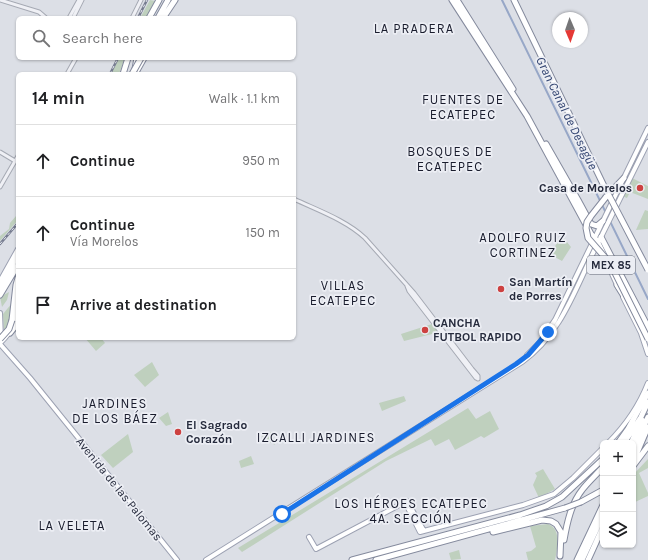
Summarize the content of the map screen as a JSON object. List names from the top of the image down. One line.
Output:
{"streets":{"highway":["MEX 85"],"main road":["Avenida de las Palomas"]},"districts":["LA PRADERA","FUENTES DE ECATEPEC","BOSQUES DE ECATEPEC","ADOLFO RUIZ CORTINEZ","VILLAS ECATEPEC","JARDINES DE LOS BÁEZ","IZCALLI JARDINES","LOS HÉROES ECATEPEC 4A. SECCIÓN","LA VELETA"],"water":["Gran Canal de Desagüe"],"places":["Casa de Morelos","San Martín de Porres","CANCHA FUTBOL RAPIDO","El Sagrado Corazón"],"north":"bottom","page":{"search":"Search here","heading":["14 min","Walk · 1.1 km"],"list":[["Continue","950 m"],["Continue","Vía Morelos","150 m"],"Arrive at destination"],"map_buttons":["+","−"]}}
